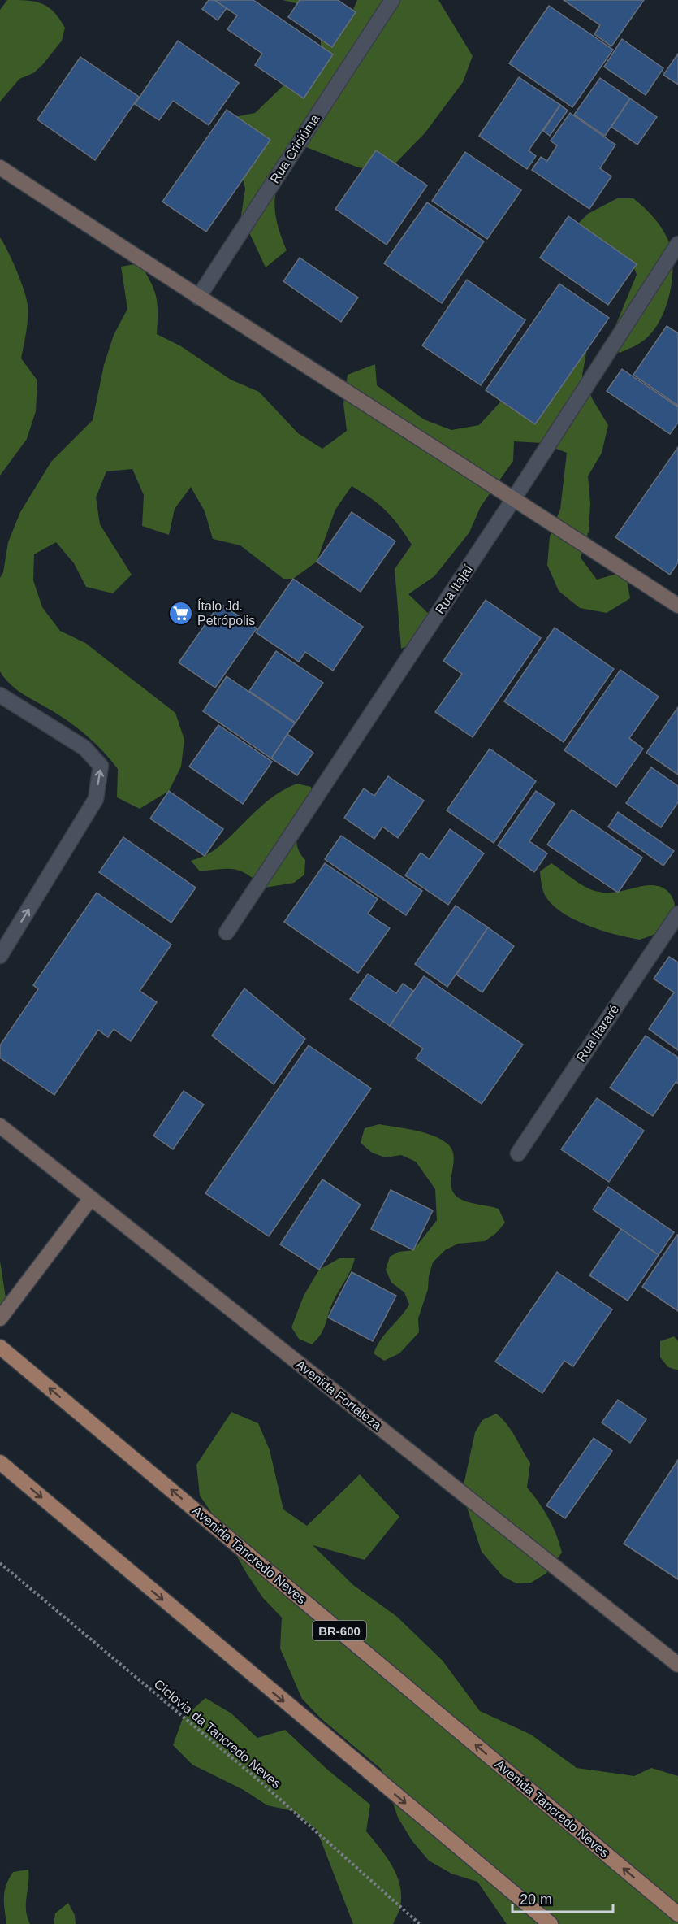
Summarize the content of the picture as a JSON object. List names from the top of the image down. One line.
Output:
{"streets":{"main road":["Avenida Tancredo Neves","BR-600"],"street":["Rua Criciúma","Rua Itajaí","Rua Itararé","Avenida Fortaleza"],"path":["Ciclovia da Tancredo Neves"]},"places":{"supermarket":["Ítalo Jd. Petrópolis"]},"scale_bar":"20 m"}
